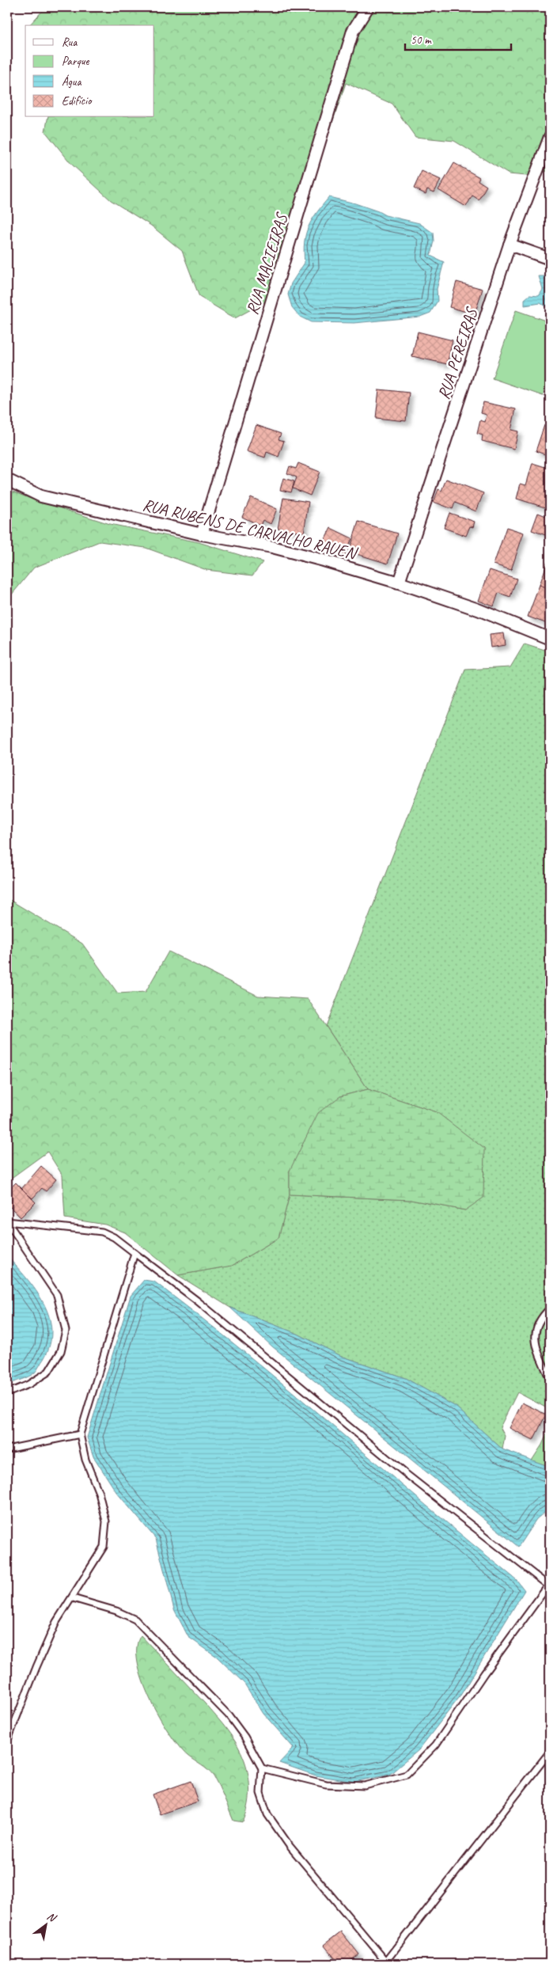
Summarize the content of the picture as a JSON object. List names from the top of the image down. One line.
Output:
{"streets":{"street":["RUA MACIEIRAS","RUA PEREIRAS","RUA RUBENS DE CARVALHO RAUEN"]},"crossings":[["RUA MACIEIRAS","RUA RUBENS DE CARVALHO RAUEN"],["RUA PEREIRAS","RUA RUBENS DE CARVALHO RAUEN"]],"legend":["Rua","Parque","Água","Edifício"],"scale_bar":"50 m","north":"top right"}
